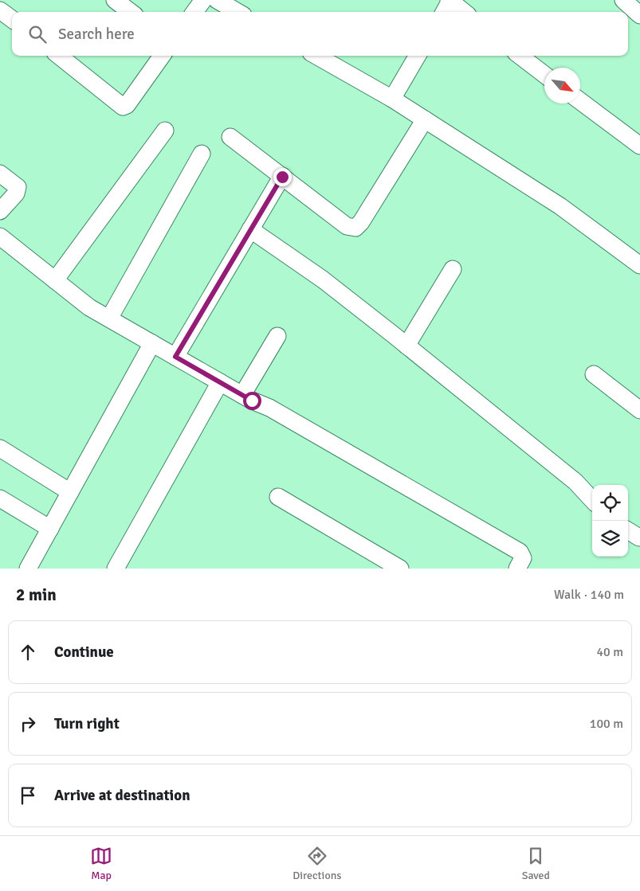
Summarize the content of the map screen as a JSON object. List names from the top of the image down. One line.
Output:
{"north":"bottom right","page":{"search":"Search here","heading":["2 min","Walk · 140 m"],"list":[["Continue","40 m"],["Turn right","100 m"],"Arrive at destination"],"nav":["Map","Directions","Saved"]}}
